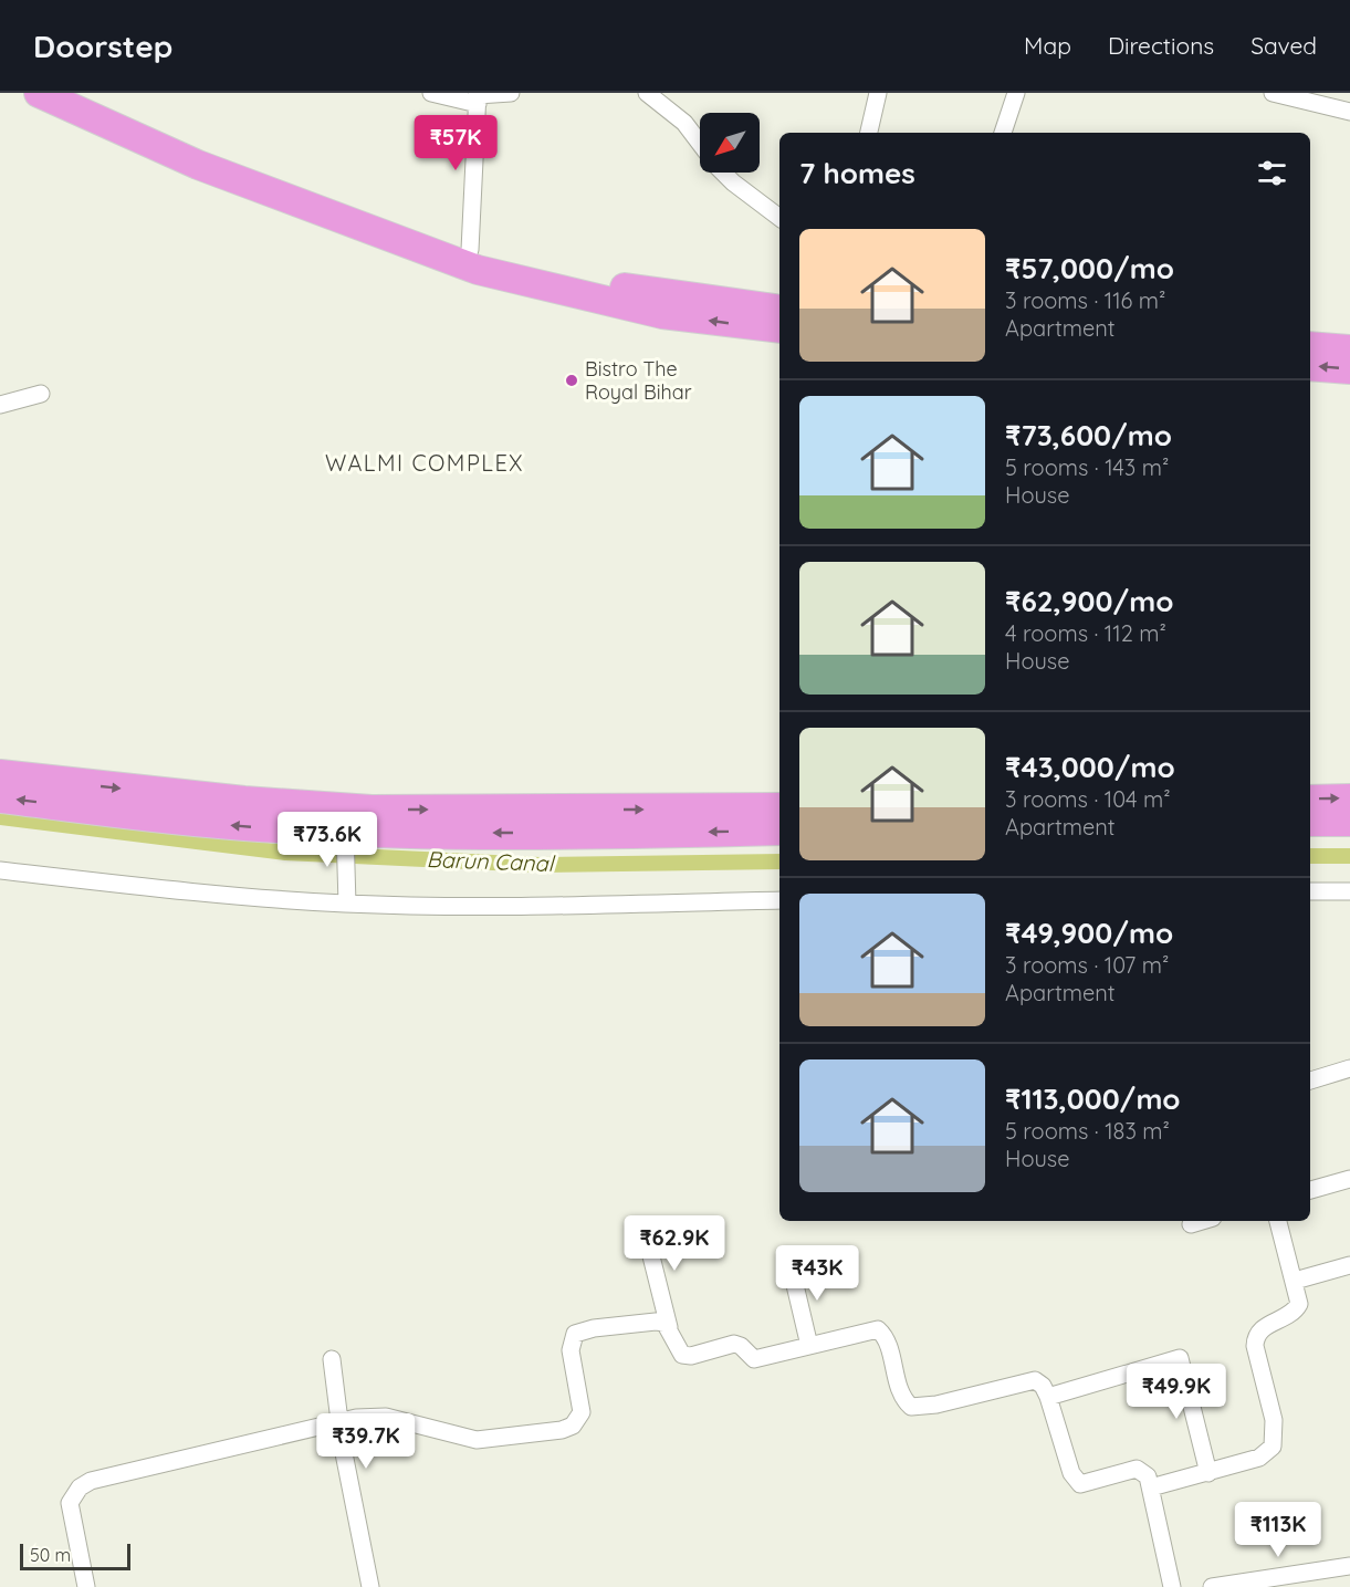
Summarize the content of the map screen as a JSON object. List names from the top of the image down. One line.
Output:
{"districts":["WALMI COMPLEX"],"water":["Barun Canal"],"places":["Bistro The Royal Bihar"],"scale_bar":"50 m","north":"bottom left","page":{"header":"Doorstep","nav":["Map","Directions","Saved"],"price":["₹57K","₹73.6K","₹62.9K","₹43K","₹49.9K","₹39.7K","₹113K"],"heading":"7 homes","list":[{"name":"₹57,000/mo","note":"3 rooms · 116 m² · Apartment"},{"name":"₹73,600/mo","note":"5 rooms · 143 m² · House"},{"name":"₹62,900/mo","note":"4 rooms · 112 m² · House"},{"name":"₹43,000/mo","note":"3 rooms · 104 m² · Apartment"},{"name":"₹49,900/mo","note":"3 rooms · 107 m² · Apartment"},{"name":"₹113,000/mo","note":"5 rooms · 183 m² · House"}],"scale":"50 m"}}
